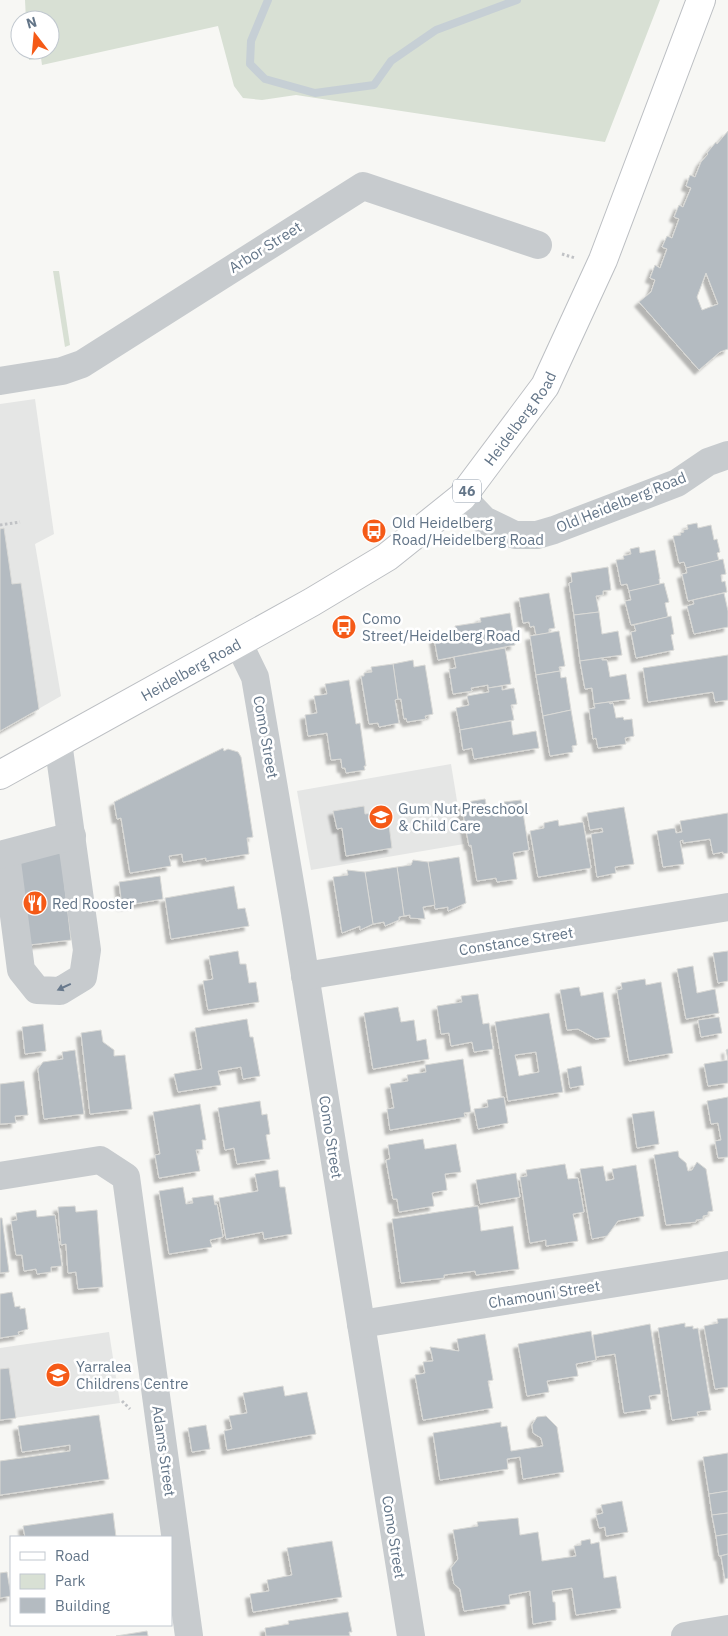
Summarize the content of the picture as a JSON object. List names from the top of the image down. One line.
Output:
{"streets":{"main road":["Heidelberg Road","46"],"street":["Arbor Street","Old Heidelberg Road","Como Street","Constance Street","Chamouni Street","Adams Street"]},"crossings":[["Heidelberg Road","Old Heidelberg Road"],["Heidelberg Road","Como Street"],["Como Street","Constance Street"],["Como Street","Chamouni Street"]],"places":{"bus stop":["Old Heidelberg Road/Heidelberg Road","Como Street/Heidelberg Road"],"school or university":["Gum Nut Preschool & Child Care","Yarralea Childrens Centre"],"restaurant":["Red Rooster"]},"legend":["Road","Park","Building"],"north":"top"}
